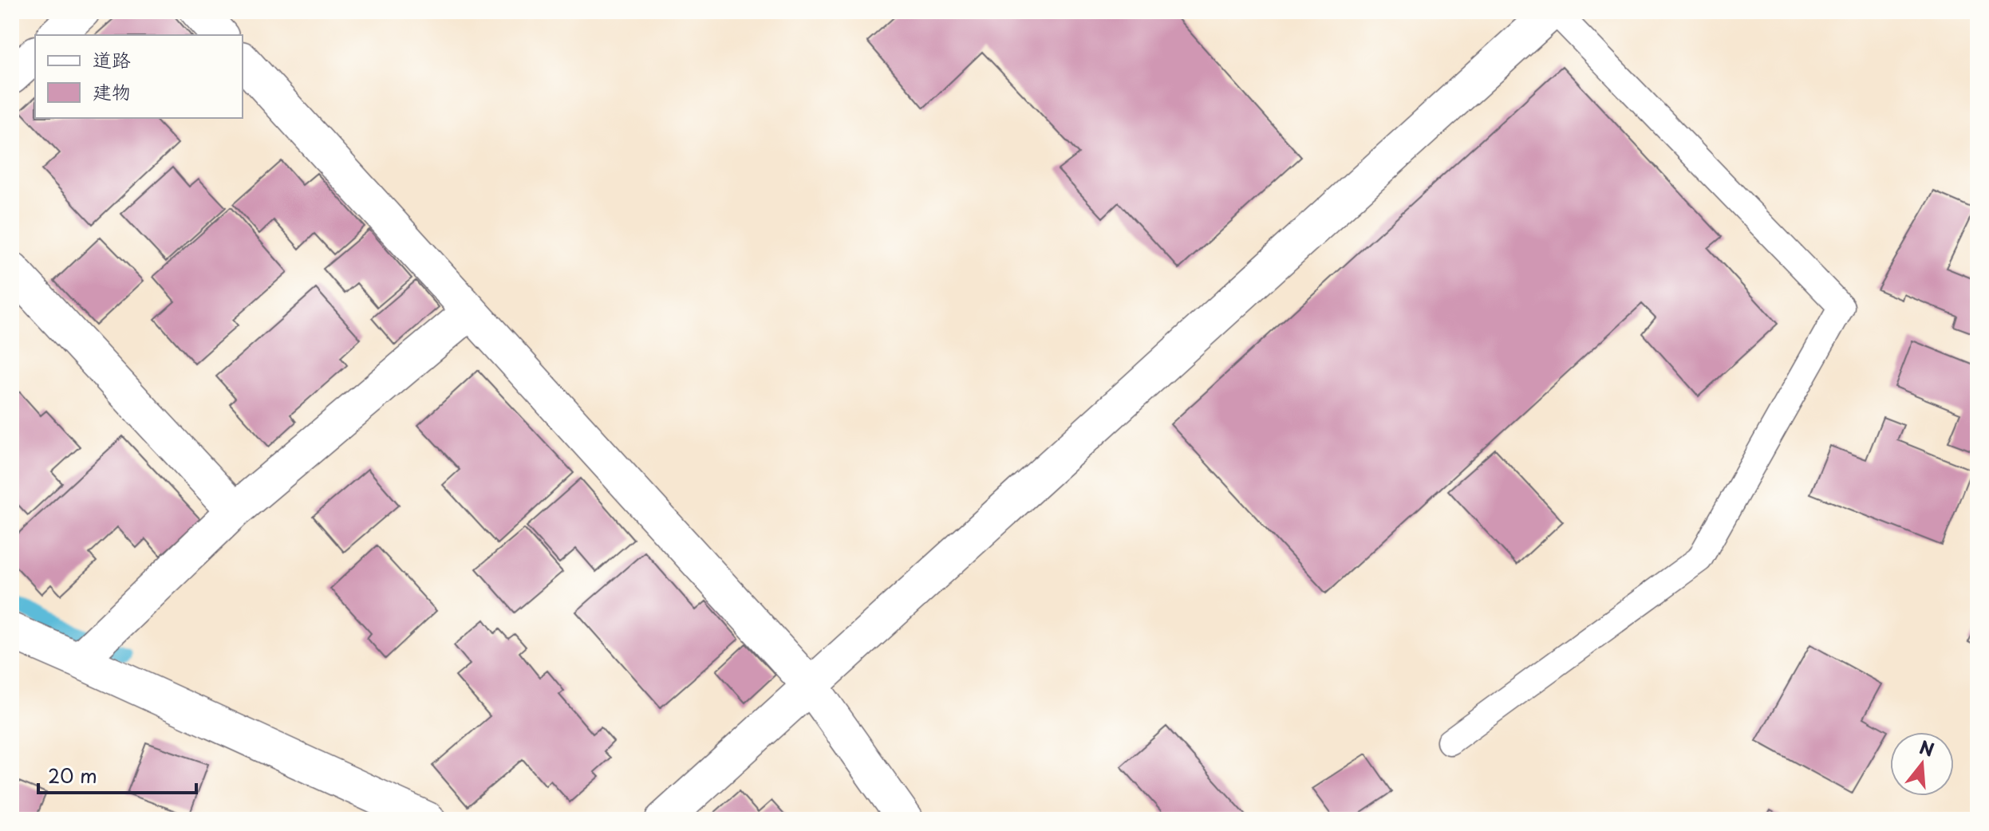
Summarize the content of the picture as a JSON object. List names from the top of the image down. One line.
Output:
{"legend":["道路","建物"],"scale_bar":"20 m","north":"top"}
